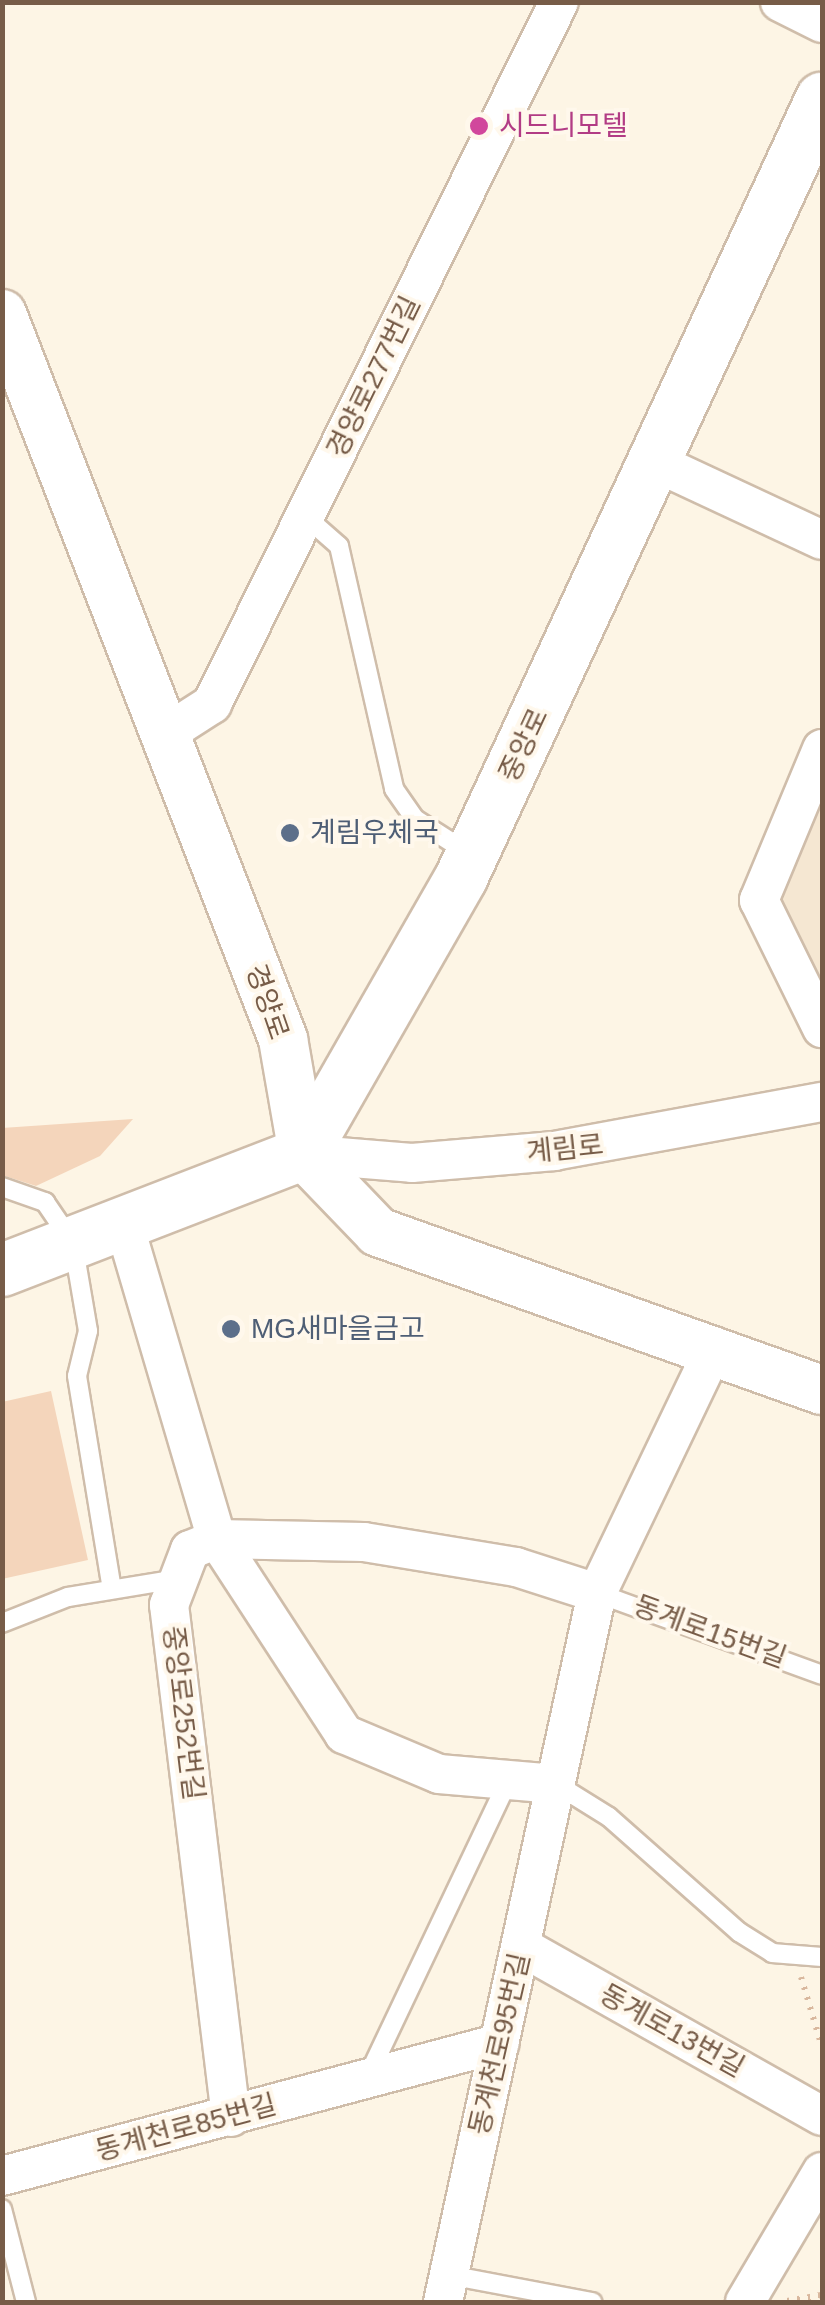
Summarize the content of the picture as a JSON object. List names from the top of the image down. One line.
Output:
{"streets":{"main road":["중앙로"],"street":["경양로277번길","경양로","계림로","중앙로252번길","동계로13번길","동계천로95번길","동계천로85번길"],"lane":["동계로15번길"]},"crossings":[["경양로277번길","경양로"],["중앙로","경양로"],["중앙로","계림로"],["경양로","계림로"],["동계로15번길","동계천로95번길"],["중앙로252번길","동계천로85번길"],["동계로13번길","동계천로95번길"],["동계천로95번길","동계천로85번길"]],"places":["시드니모텔","계림우체국","MG새마을금고"]}
